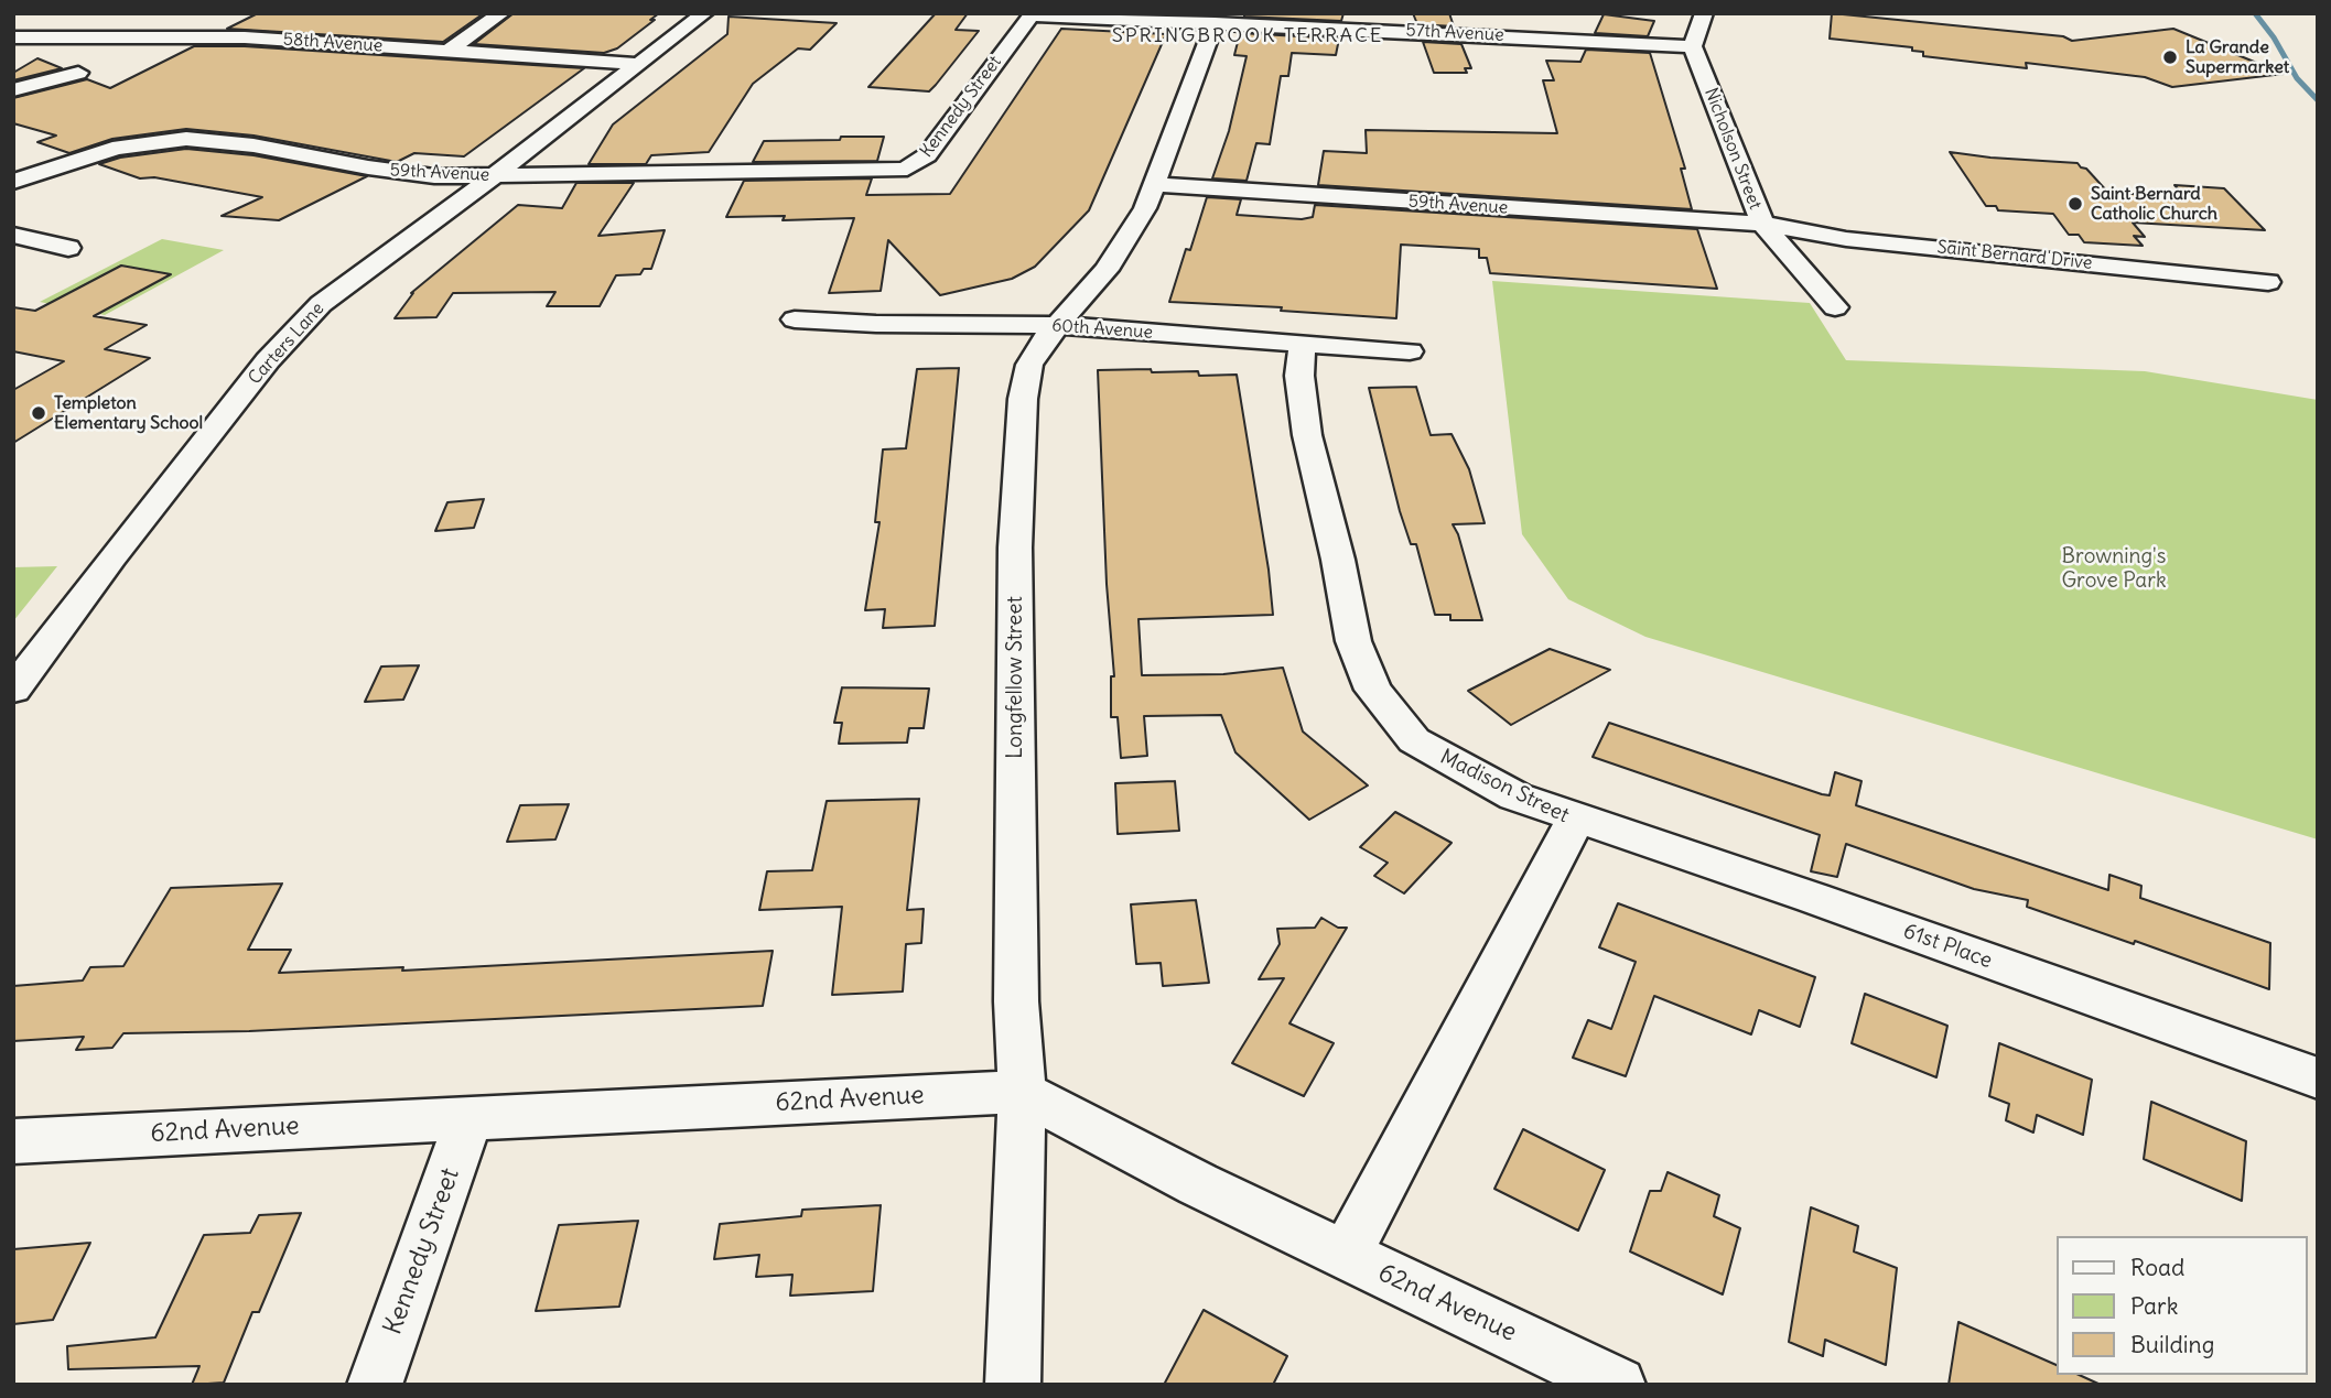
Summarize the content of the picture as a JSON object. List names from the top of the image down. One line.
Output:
{"streets":{"street":["57th Avenue","58th Avenue","Kennedy Street","Nicholson Street","59th Avenue","Saint Bernard Drive","60th Avenue","Carters Lane","Longfellow Street","Madison Street","61st Place","62nd Avenue"]},"crossings":[["57th Avenue","Kennedy Street"],["57th Avenue","Nicholson Street"],["57th Avenue","Longfellow Street"],["58th Avenue","Carters Lane"],["Kennedy Street","59th Avenue"],["Kennedy Street","62nd Avenue"],["Nicholson Street","59th Avenue"],["Nicholson Street","Saint Bernard Drive"],["59th Avenue","Saint Bernard Drive"],["59th Avenue","Carters Lane"],["59th Avenue","Longfellow Street"],["60th Avenue","Longfellow Street"],["60th Avenue","Madison Street"],["Longfellow Street","62nd Avenue"],["Madison Street","61st Place"],["Madison Street","62nd Avenue"]],"districts":["SPRINGBROOK TERRACE"],"parks":["Browning's Grove Park"],"places":["La Grande Supermarket","Saint Bernard Catholic Church","Templeton Elementary School"],"legend":["Road","Park","Building"]}
